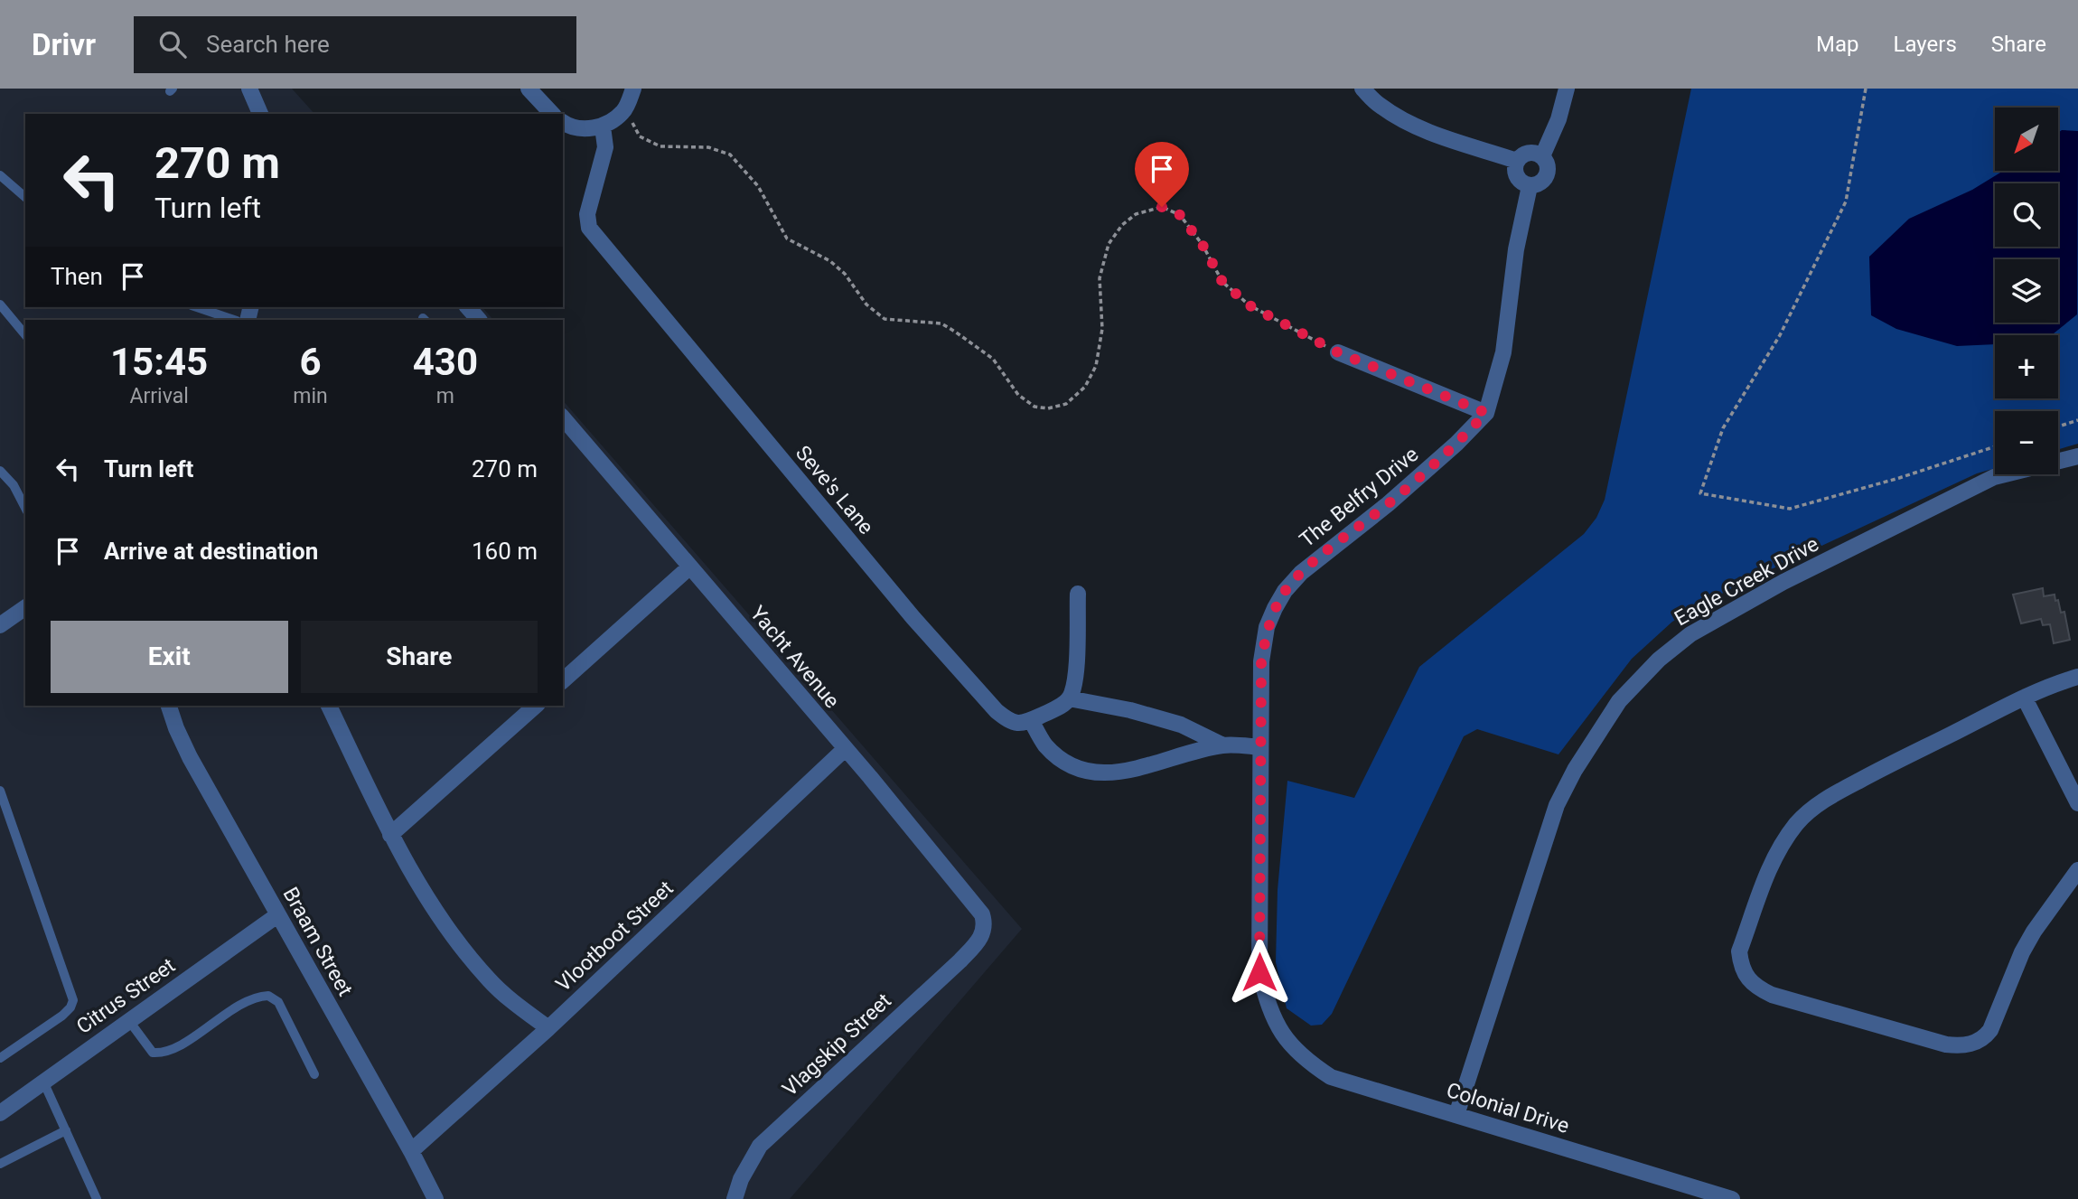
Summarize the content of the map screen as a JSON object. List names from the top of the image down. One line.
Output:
{"streets":{"street":["Seve's Lane","The Belfry Drive","Eagle Creek Drive","Yacht Avenue","Vlootboot Street","Braam Street","Citrus Street","Vlagskip Street","Colonial Drive"]},"crossings":[["The Belfry Drive","Colonial Drive"],["Eagle Creek Drive","Colonial Drive"],["Yacht Avenue","Vlootboot Street"],["Yacht Avenue","Vlagskip Street"],["Vlootboot Street","Braam Street"],["Braam Street","Citrus Street"]],"north":"bottom left","page":{"header":"Drivr","search":"Search here","nav":["Map","Layers","Share"],"map_buttons":["+","−"],"turn":["270 m","Turn left"],"then":"Then","eta":["15:45","Arrival","6","min","430","m"],"list":[{"name":"Turn left","value":"270 m"},{"name":"Arrive at destination","value":"160 m"}],"buttons":["Exit","Share"]}}
